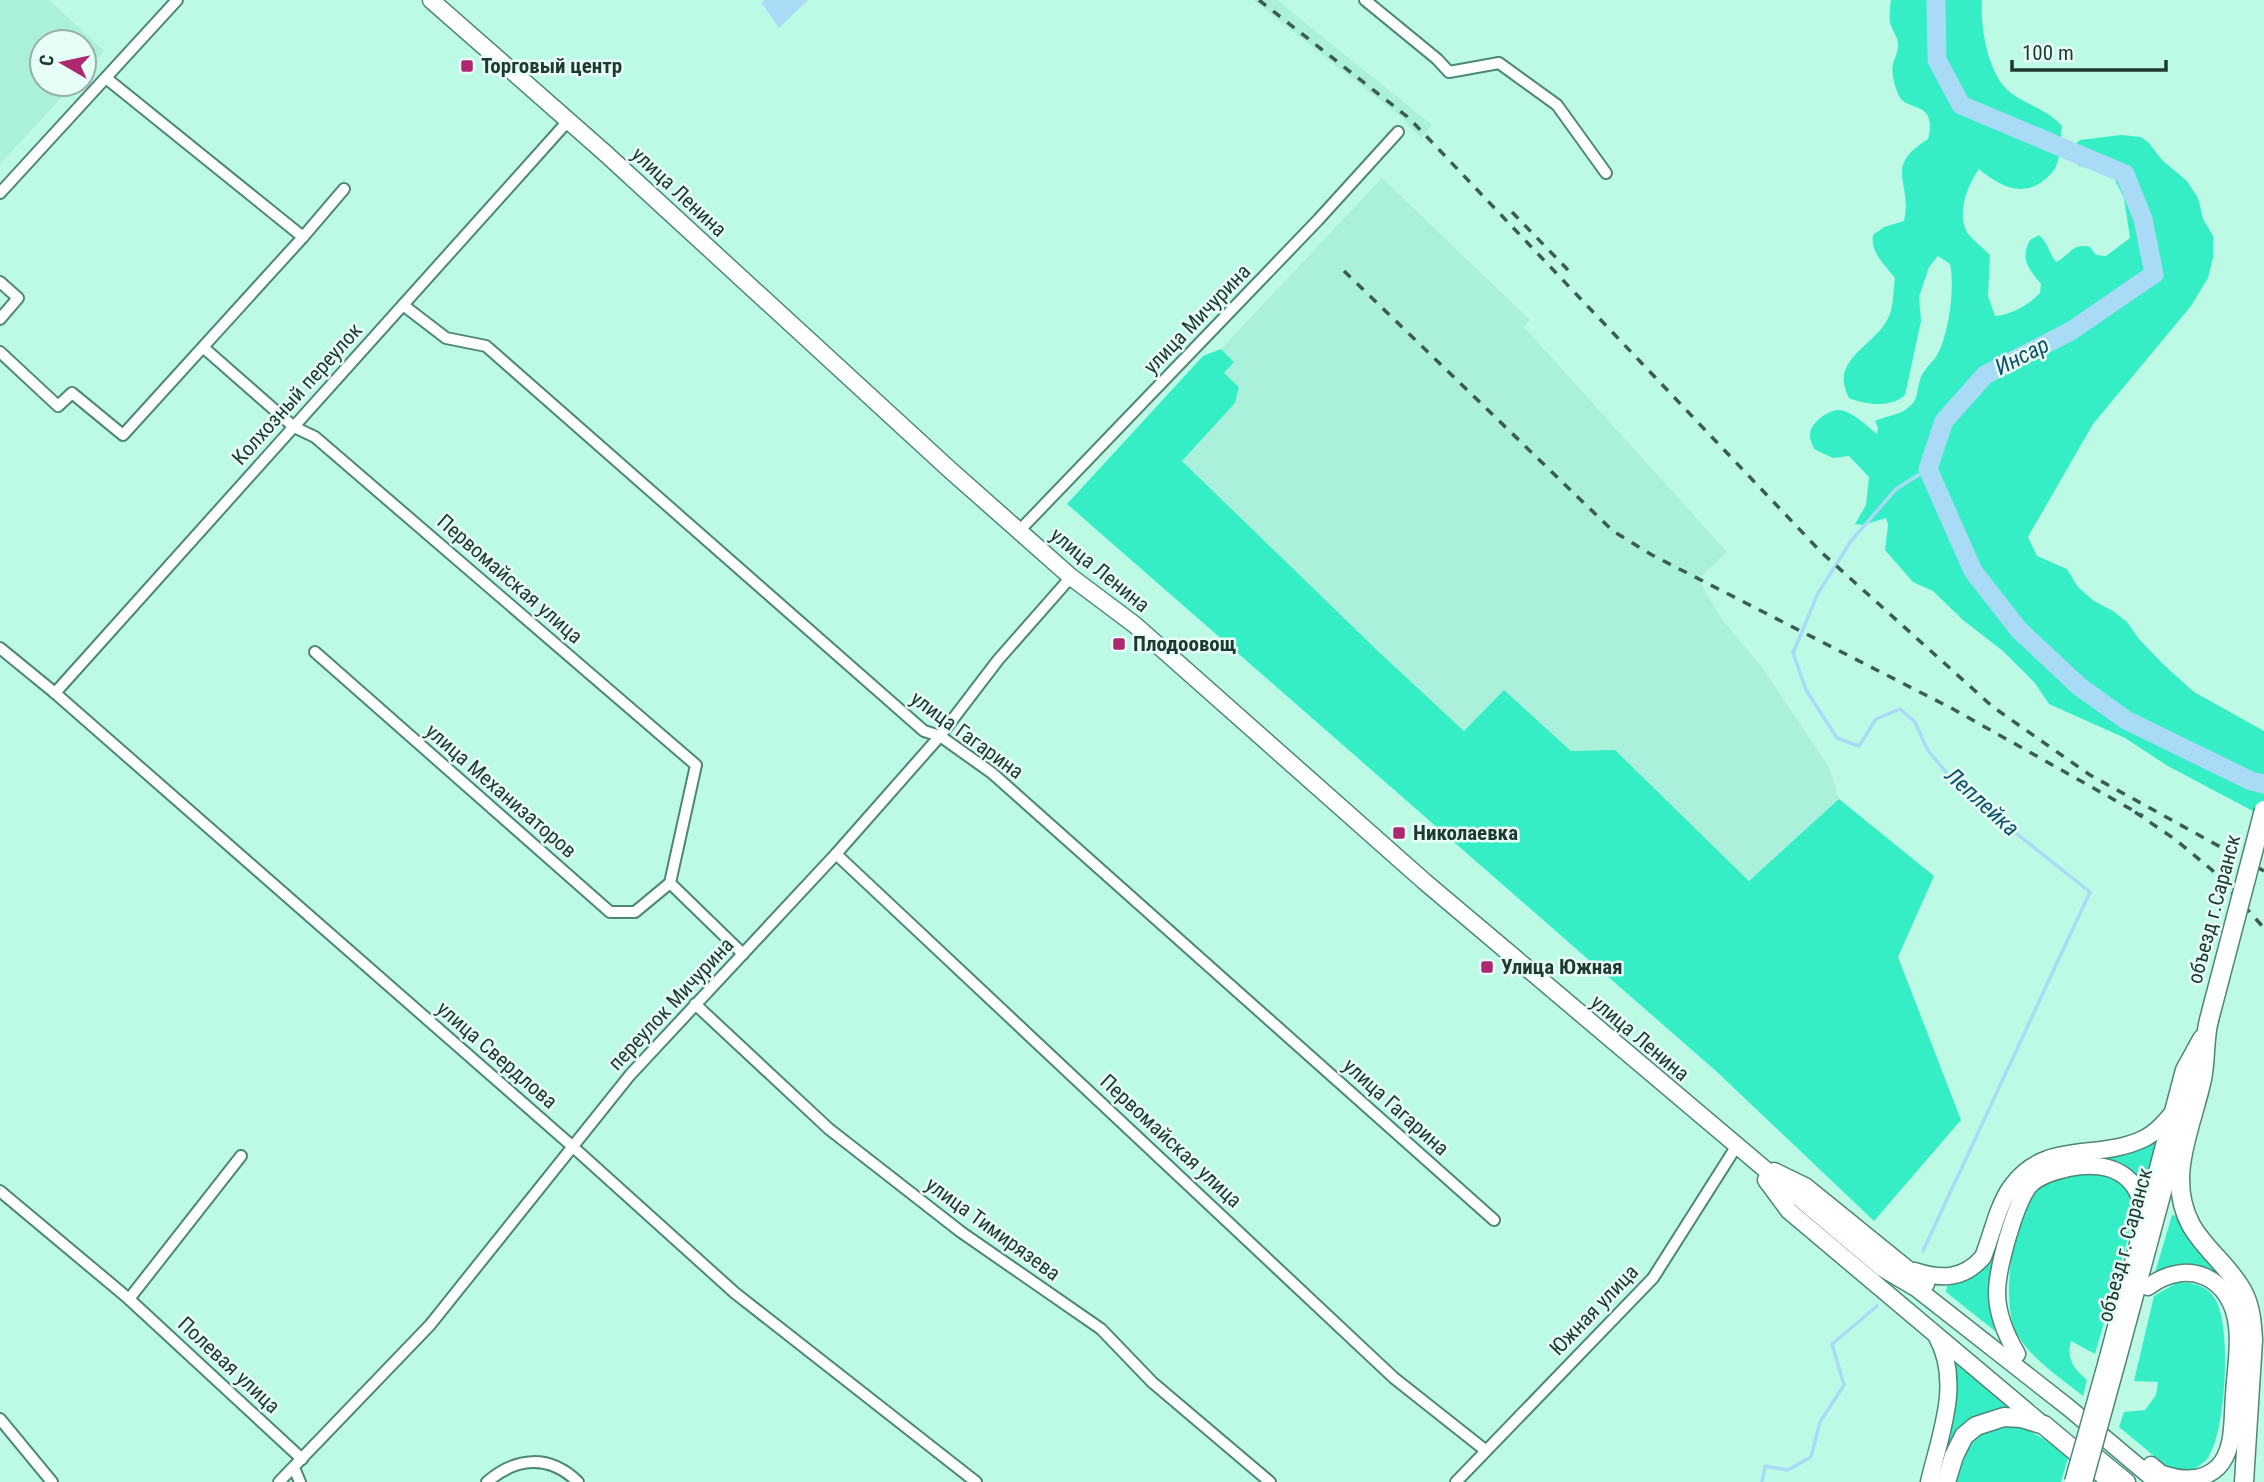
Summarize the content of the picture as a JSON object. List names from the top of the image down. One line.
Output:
{"streets":{"main road":["улица Ленина","объезд г.Саранск","объезд г. Саранск"],"street":["улица Мичурина","Колхозный переулок","Первомайская улица","улица Гагарина","улица Механизаторов","переулок Мичурина","улица Свердлова","улица Тимирязева","Южная улица","Полевая улица"]},"crossings":[["улица Ленина","улица Мичурина"],["улица Ленина","Колхозный переулок"],["улица Ленина","переулок Мичурина"],["улица Ленина","Южная улица"],["Колхозный переулок","Первомайская улица"],["Колхозный переулок","улица Гагарина"],["Колхозный переулок","улица Свердлова"],["Первомайская улица","улица Механизаторов"],["Первомайская улица","переулок Мичурина"],["Первомайская улица","Южная улица"],["улица Гагарина","переулок Мичурина"],["объезд г.Саранск","объезд г. Саранск"],["переулок Мичурина","улица Свердлова"],["переулок Мичурина","улица Тимирязева"],["переулок Мичурина","Полевая улица"]],"water":["Инсар","Леплейка"],"places":{"transit":["Торговый центр","Плодоовощ","Николаевка","Улица Южная"]},"scale_bar":"100 m","north":"left"}
